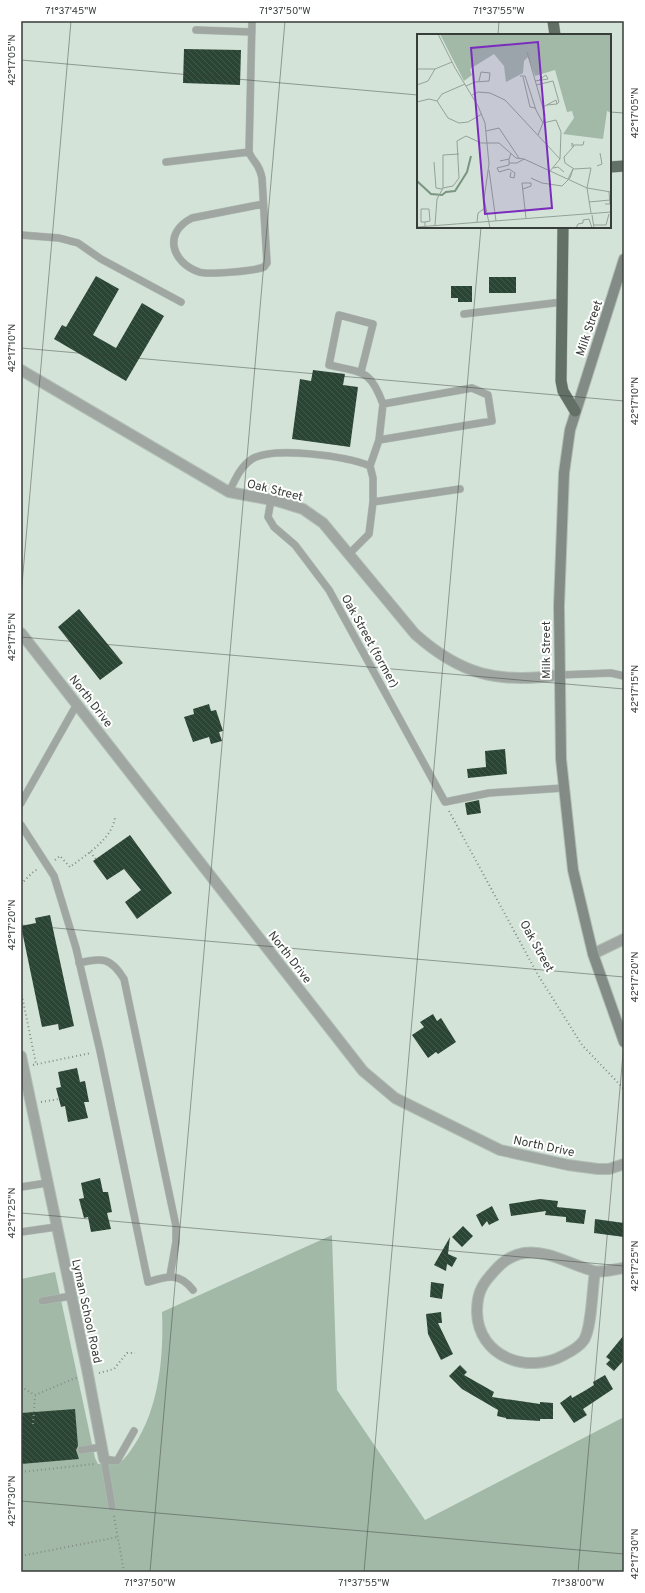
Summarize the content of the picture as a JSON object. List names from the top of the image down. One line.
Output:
{"streets":{"main road":["Milk Street"],"street":["Oak Street","North Drive","Lyman School Road"],"lane":["Oak Street (former)"]},"crossings":[["Milk Street","Oak Street"],["Oak Street","Oak Street (former)"]],"coordinates":["71°37'45\"W","71°37'50\"W","71°37'55\"W","42°17'05\"N","42°17'10\"N","42°17'15\"N","42°17'20\"N","42°17'25\"N","42°17'30\"N","71°38'00\"W"]}
